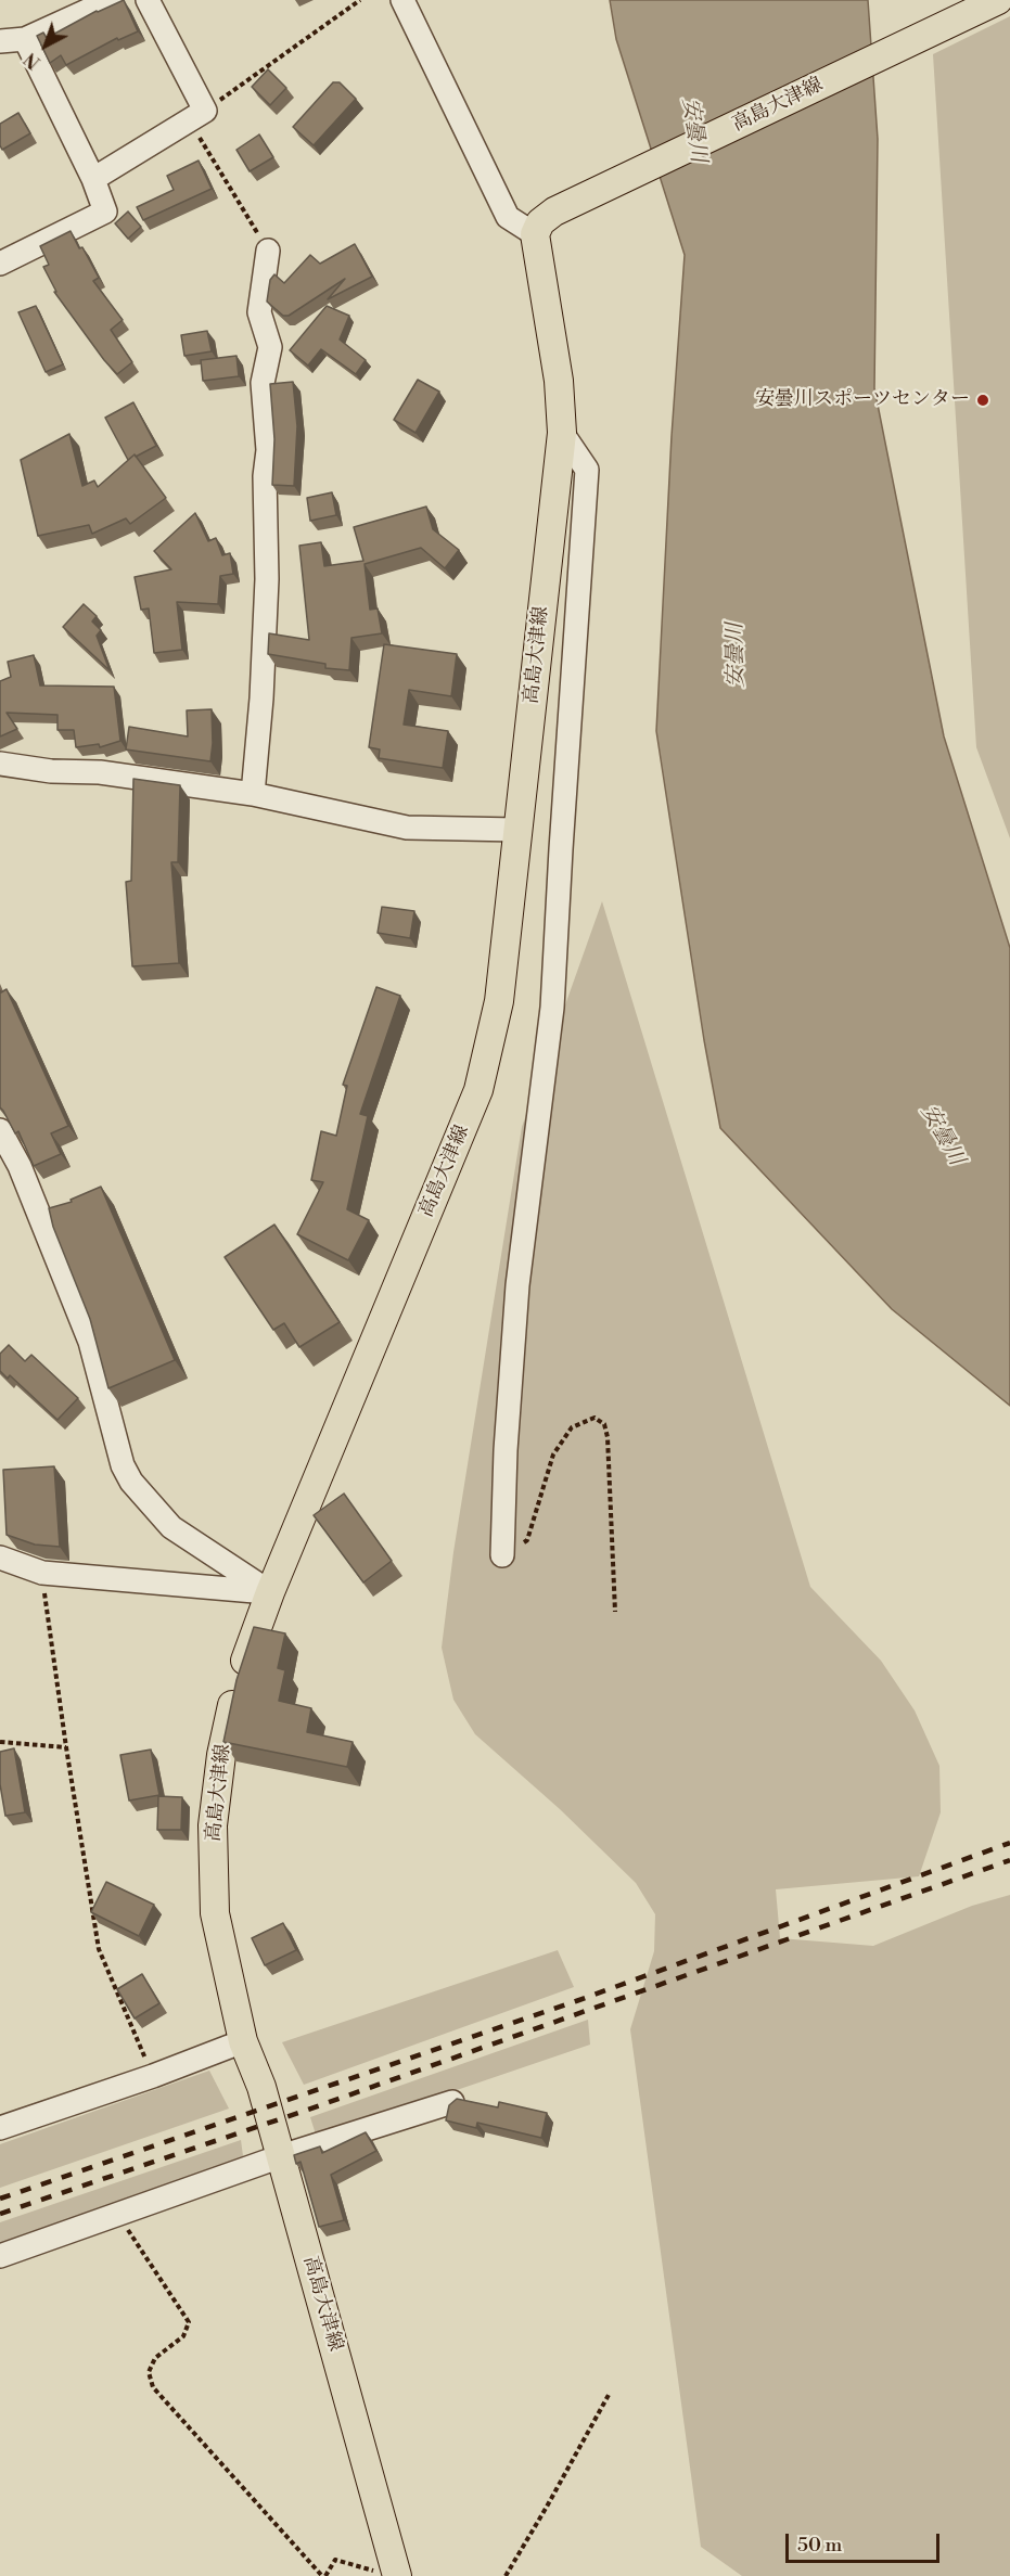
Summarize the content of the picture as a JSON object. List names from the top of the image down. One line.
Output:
{"streets":{"main road":["高島大津線"]},"water":["安曇川"],"places":["安曇川スポーツセンター"],"scale_bar":"50 m","north":"bottom left"}
